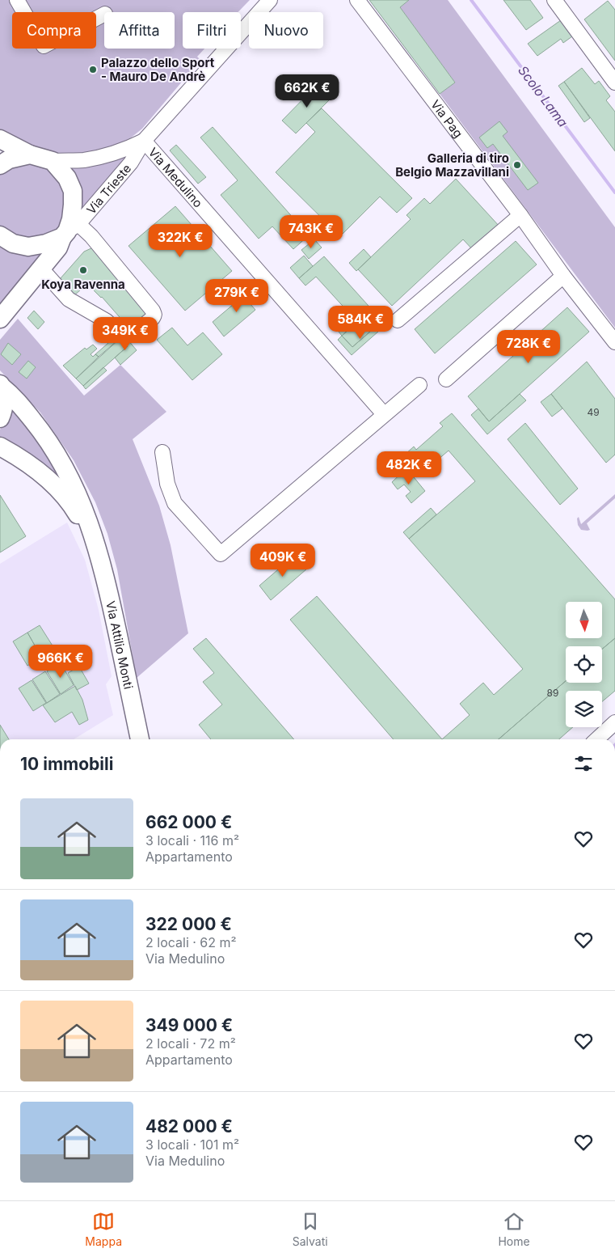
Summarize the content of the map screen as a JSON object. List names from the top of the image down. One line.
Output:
{"streets":{"main road":["Via Trieste","Via Attilio Monti"],"street":["Via Pag","Via Medulino"]},"crossings":[["Via Medulino","Via Trieste"]],"water":["Scolo Lama"],"places":["Palazzo dello Sport - Mauro De Andrè","Galleria di tiro Belgio Mazzavillani","Koya Ravenna"],"house_numbers":["49","89"],"north":"bottom","page":{"chip":["Compra","Affitta","Filtri","Nuovo"],"price":["662K €","743K €","322K €","279K €","584K €","349K €","728K €","482K €","409K €","966K €"],"heading":"10 immobili","list":[{"name":"662 000 €","note":"3 locali · 116 m² · Appartamento"},{"name":"322 000 €","note":"2 locali · 62 m² · Via Medulino"},{"name":"349 000 €","note":"2 locali · 72 m² · Appartamento"},{"name":"482 000 €","note":"3 locali · 101 m² · Via Medulino"}],"tabs":["Mappa","Salvati","Home"]}}
